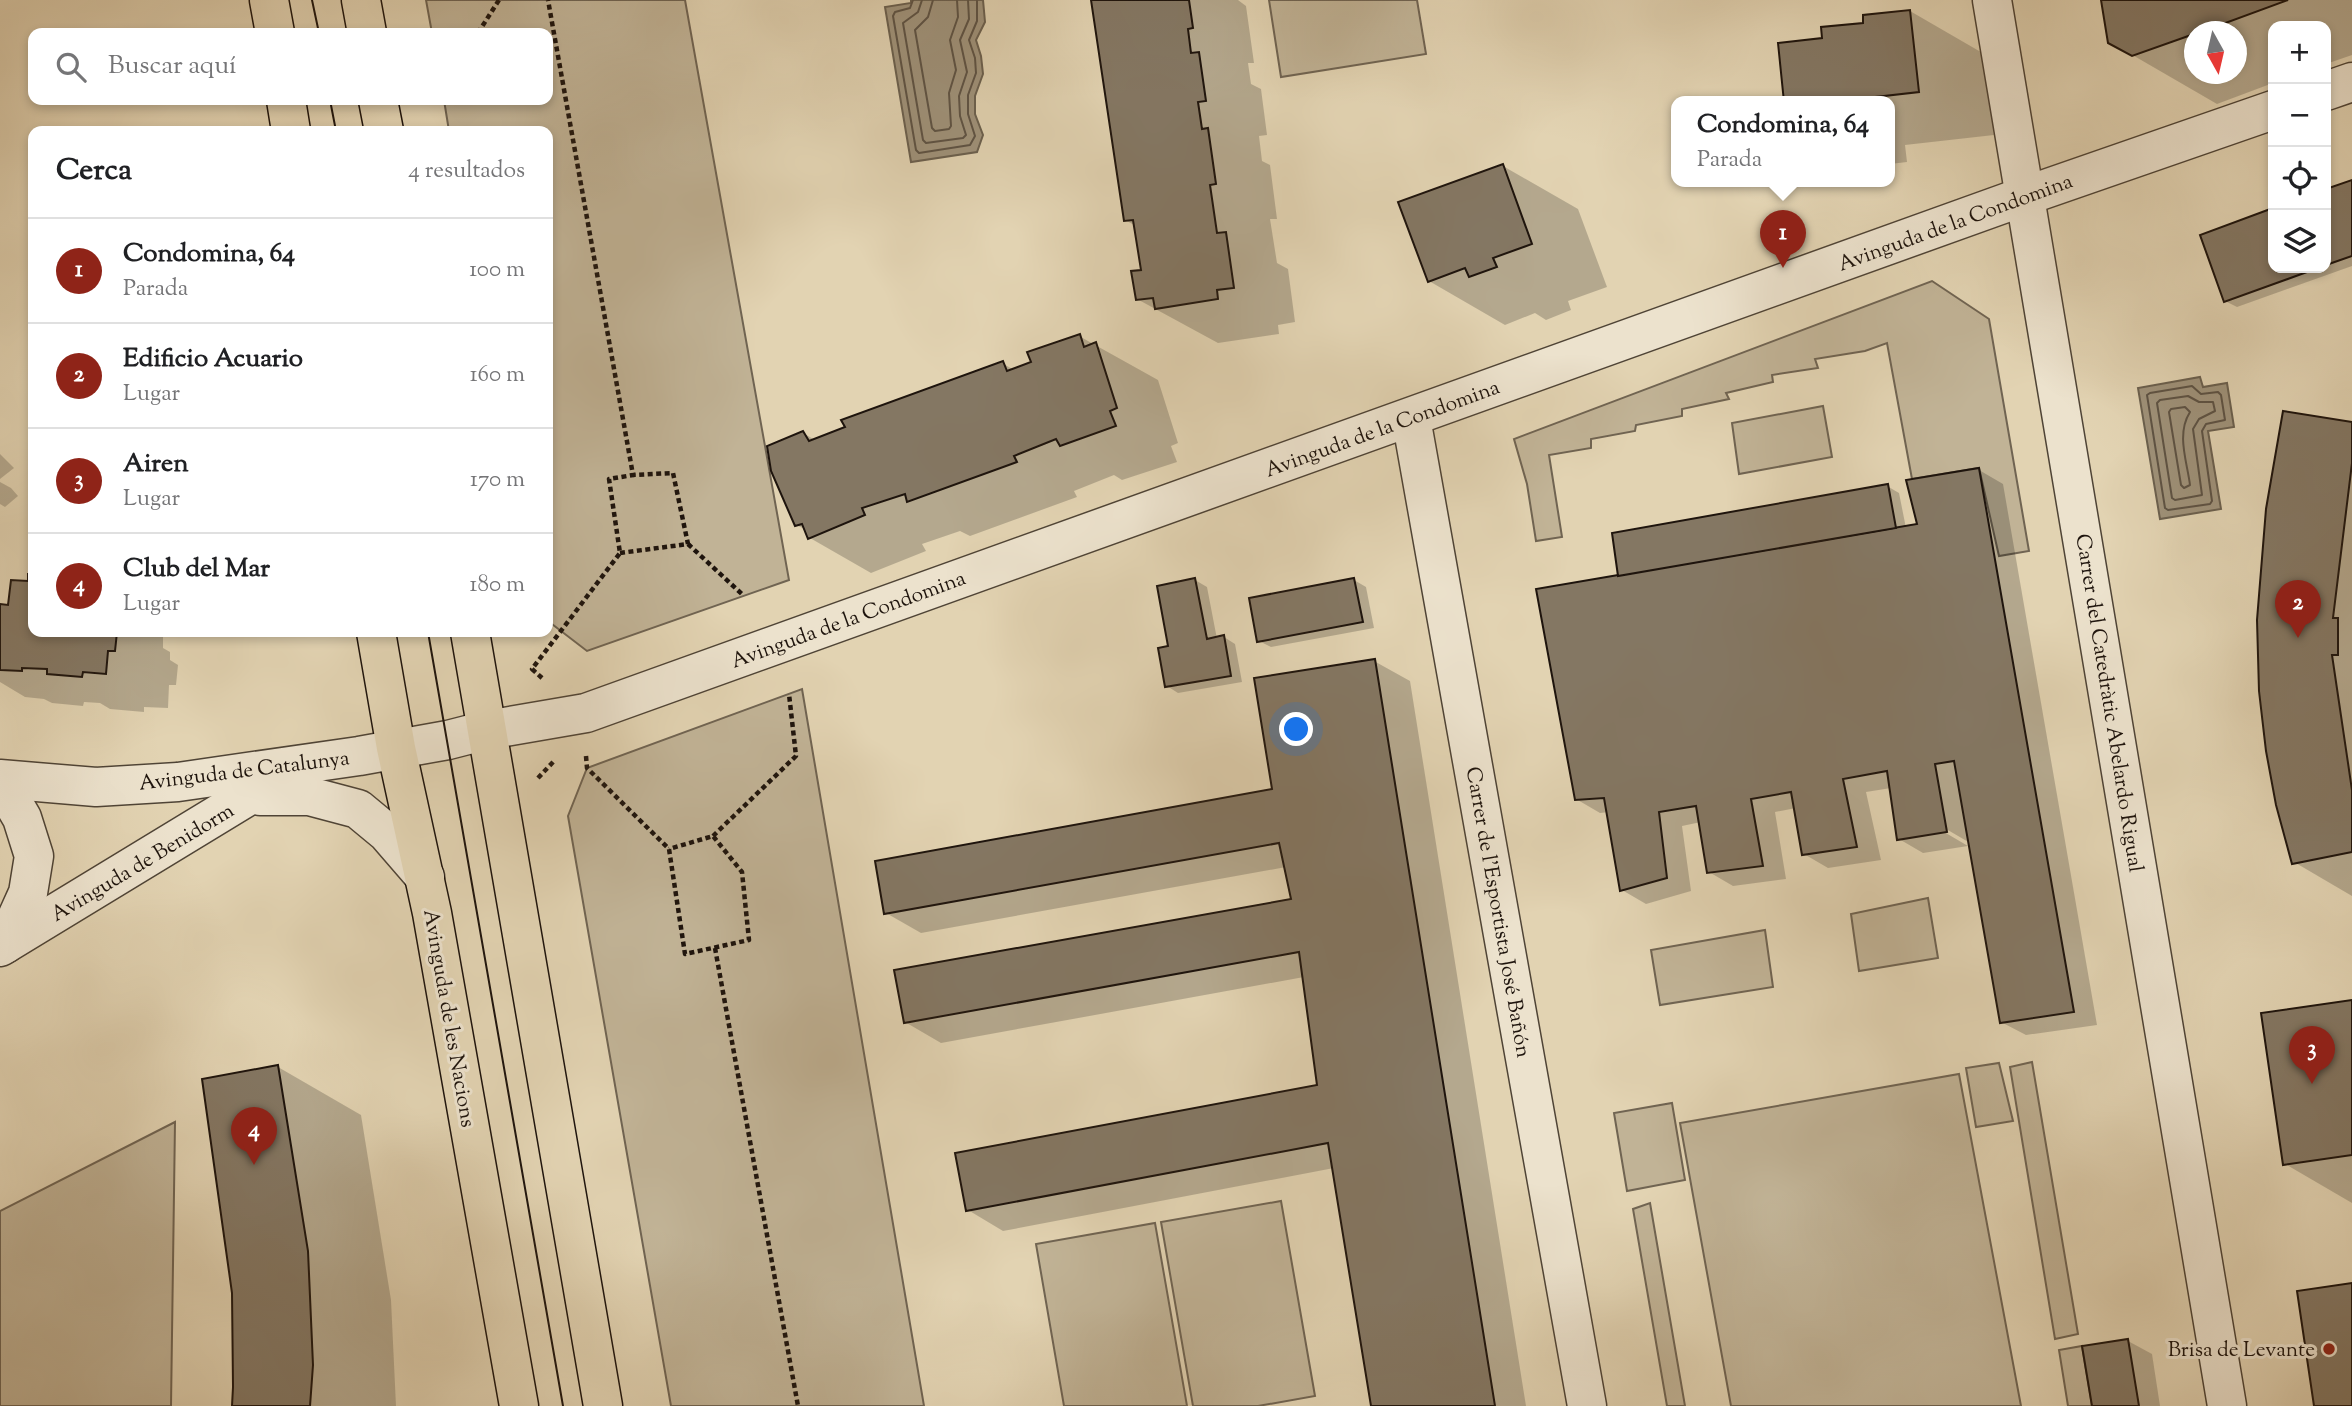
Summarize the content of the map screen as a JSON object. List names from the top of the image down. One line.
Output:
{"streets":{"main road":["Avinguda de les Nacions"],"street":["Avinguda de la Condomina","Carrer del Catedràtic Abelardo Rigual","Avinguda de Catalunya","Avinguda de Benidorm","Carrer de l'Esportista José Bañón"]},"crossings":[["Avinguda de la Condomina","Carrer del Catedràtic Abelardo Rigual"],["Avinguda de la Condomina","Avinguda de Catalunya"],["Avinguda de la Condomina","Carrer de l'Esportista José Bañón"],["Avinguda de Catalunya","Avinguda de Benidorm"],["Avinguda de Catalunya","Avinguda de les Nacions"],["Avinguda de Benidorm","Avinguda de les Nacions"]],"places":["Brisa de Levante"],"north":"bottom","page":{"map_buttons":["+","−"],"search":"Buscar aquí","popup":["Condomina, 64","Parada"],"heading":["Cerca","4 resultados"],"pins":["1","2","3","4"],"list":[{"mark":"1","name":"Condomina, 64","note":"Parada","value":"100 m"},{"mark":"2","name":"Edificio Acuario","note":"Lugar","value":"160 m"},{"mark":"3","name":"Airen","note":"Lugar","value":"170 m"},{"mark":"4","name":"Club del Mar","note":"Lugar","value":"180 m"}]}}
